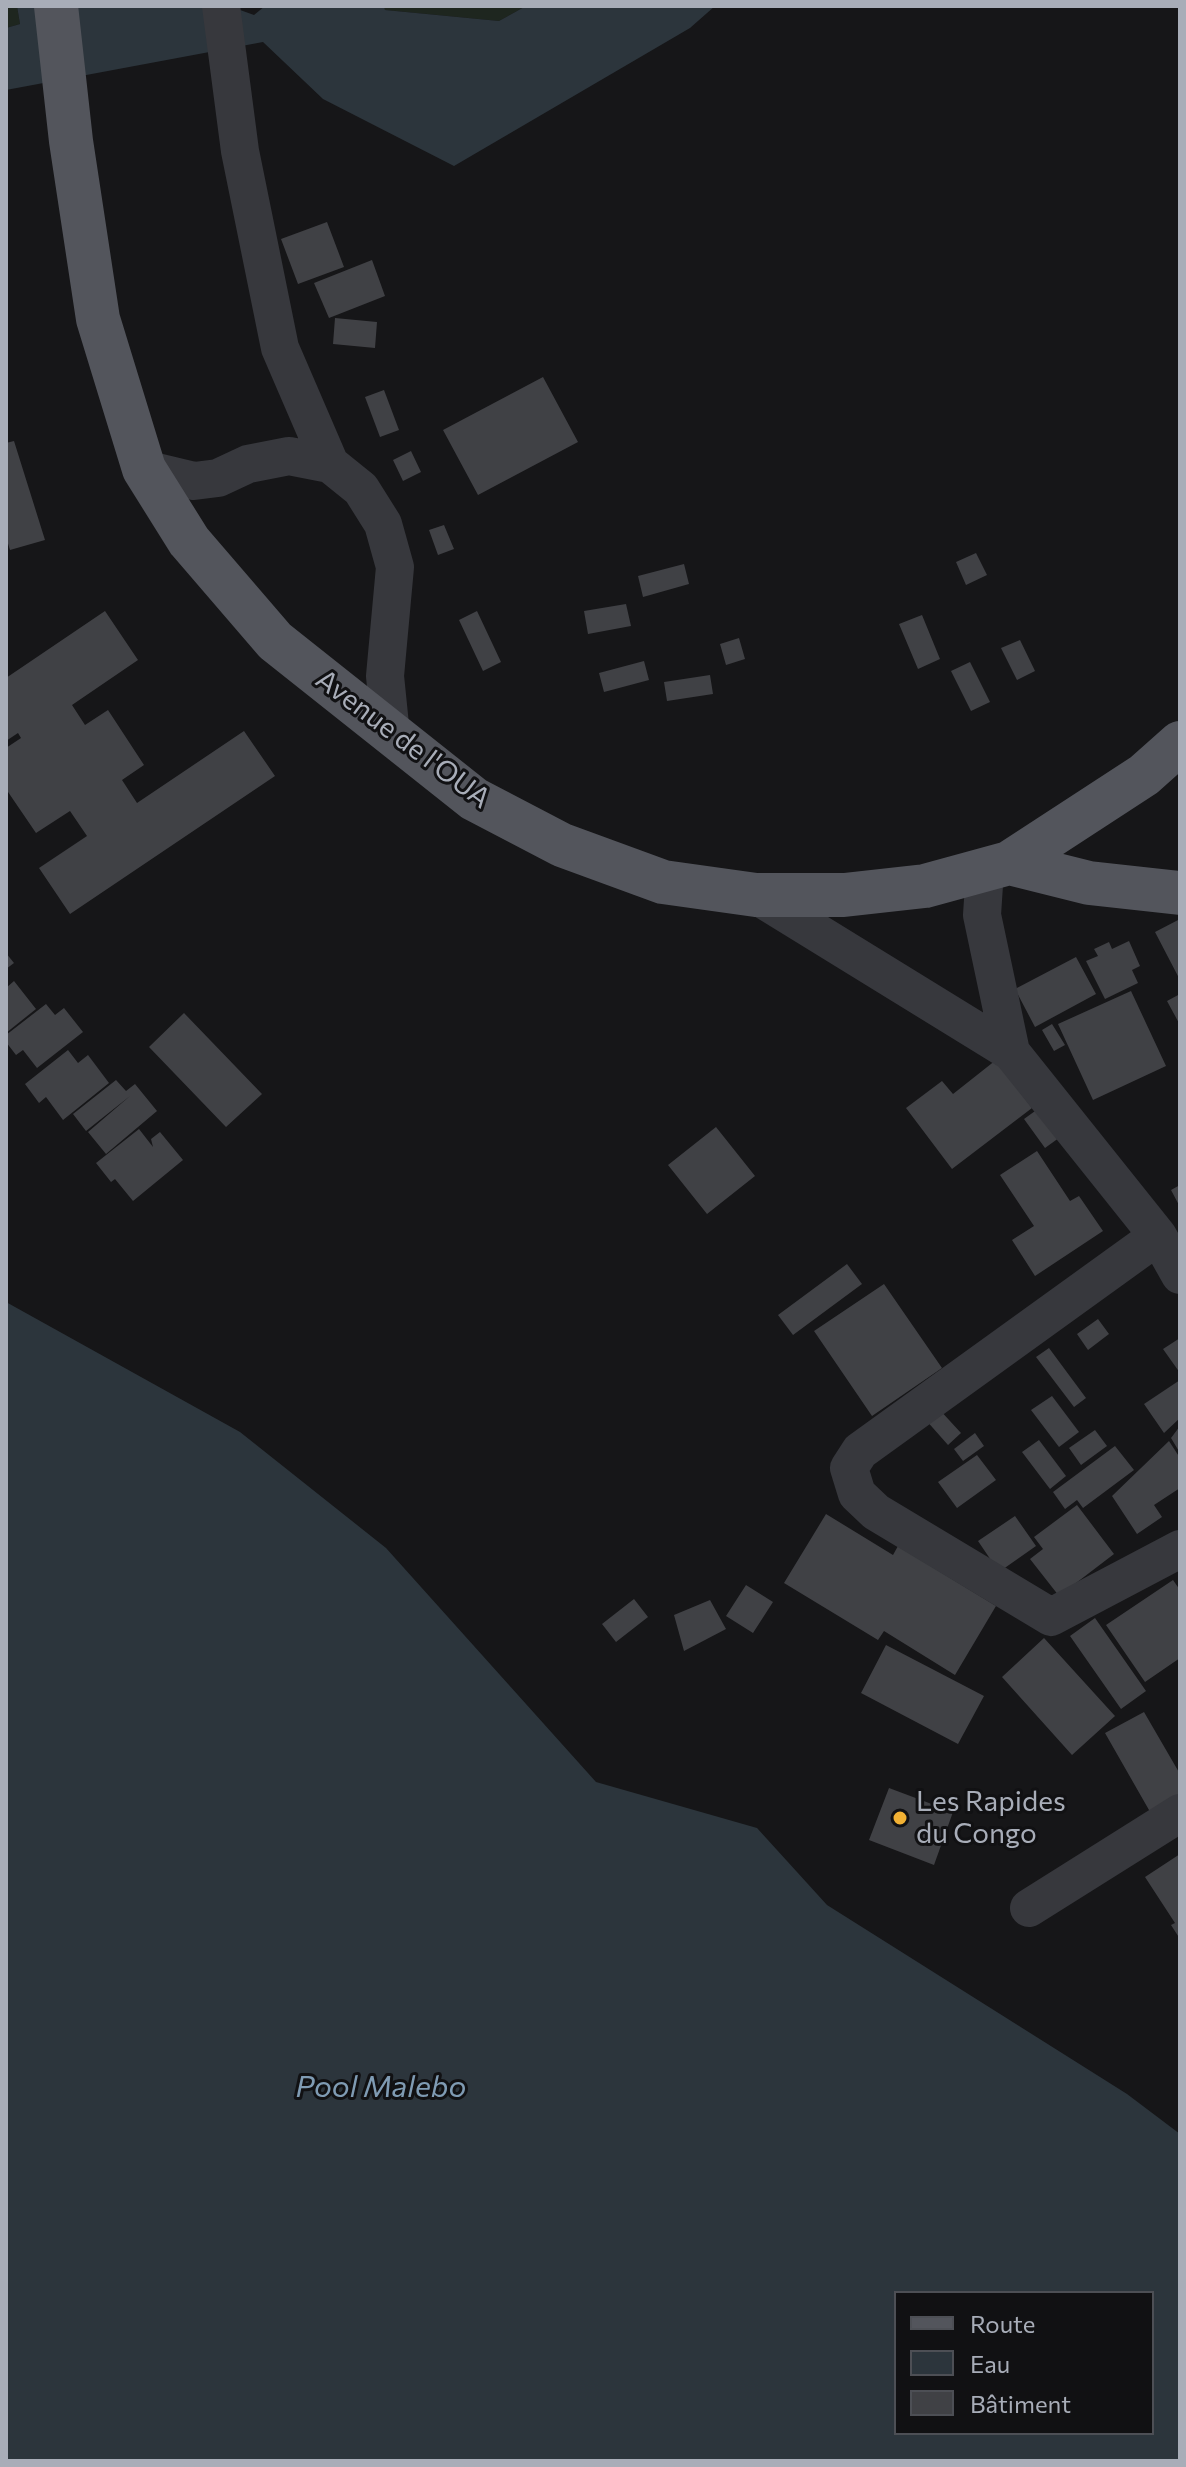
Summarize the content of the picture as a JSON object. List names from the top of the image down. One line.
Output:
{"streets":{"main road":["Avenue de l'OUA"]},"water":["Pool Malebo"],"places":["Les Rapides du Congo"],"legend":["Route","Eau","Bâtiment"]}
